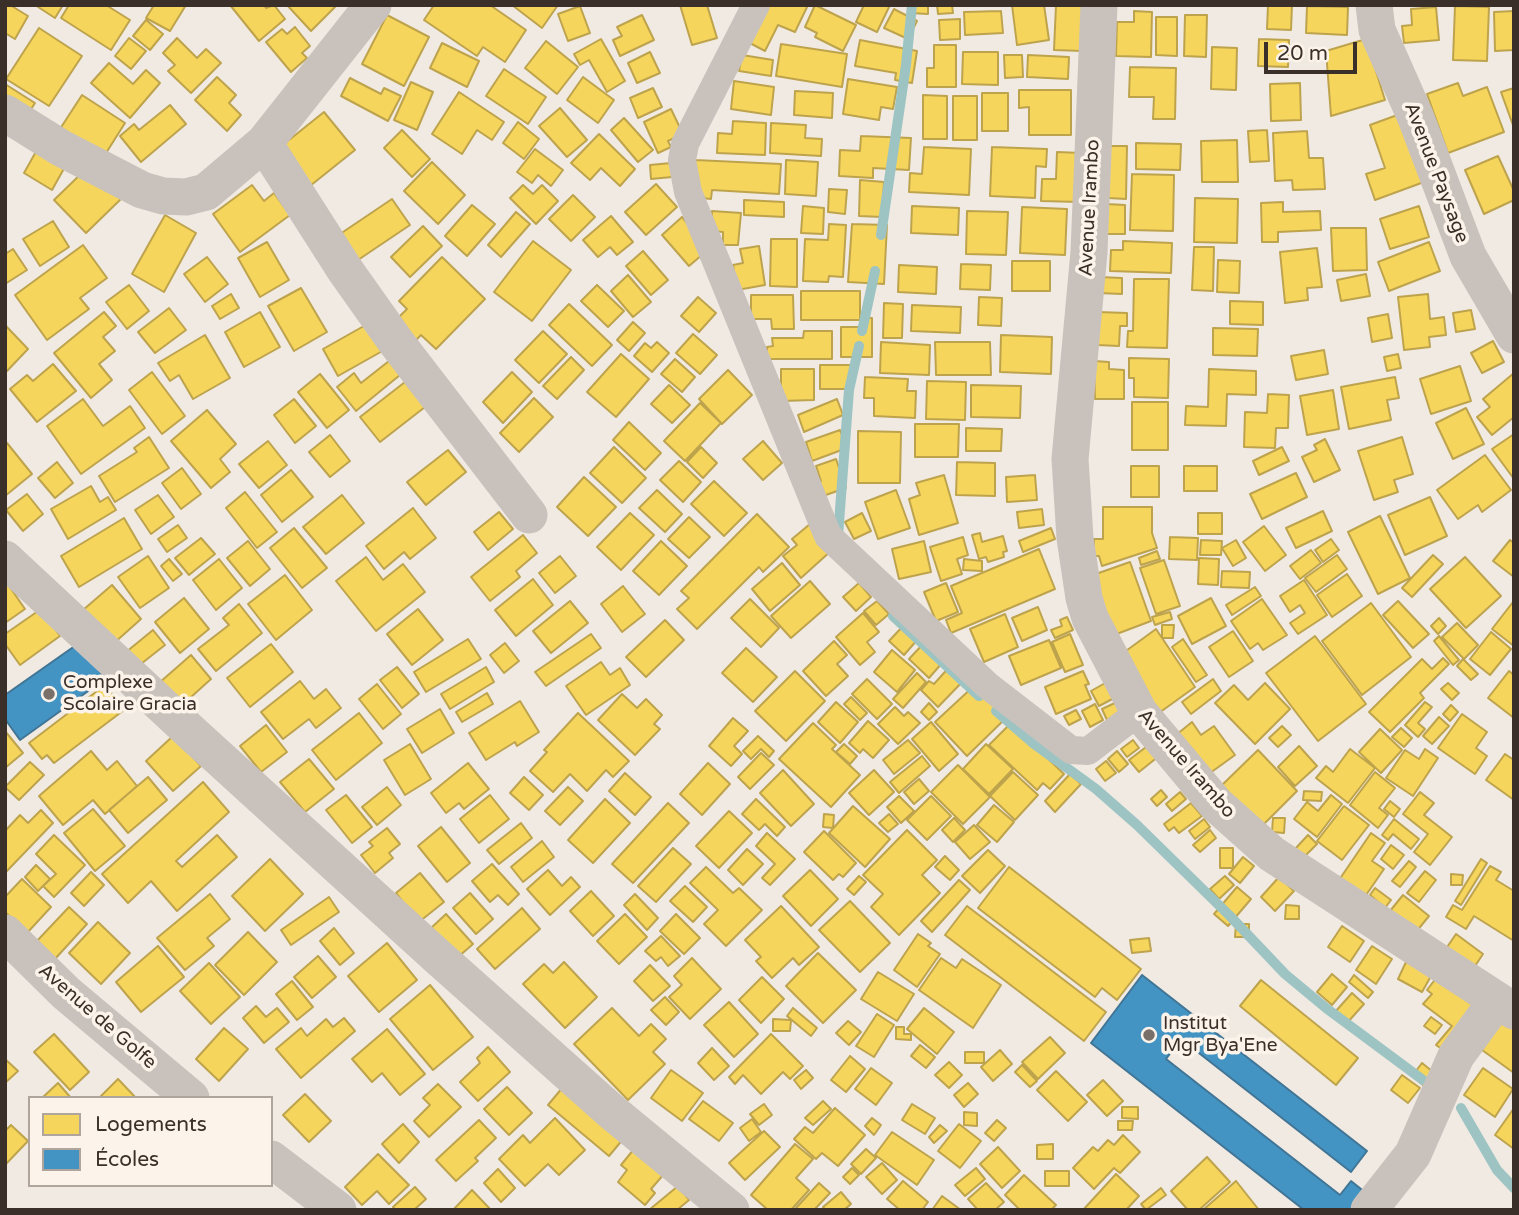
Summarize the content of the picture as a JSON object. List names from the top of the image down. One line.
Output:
{"streets":{"street":["Avenue Paysage","Avenue Irambo","Avenue de Golfe"]},"places":["Complexe Scolaire Gracia","Institut Mgr Bya'Ene"],"legend":["Logements","Écoles"],"scale_bar":"20 m"}
